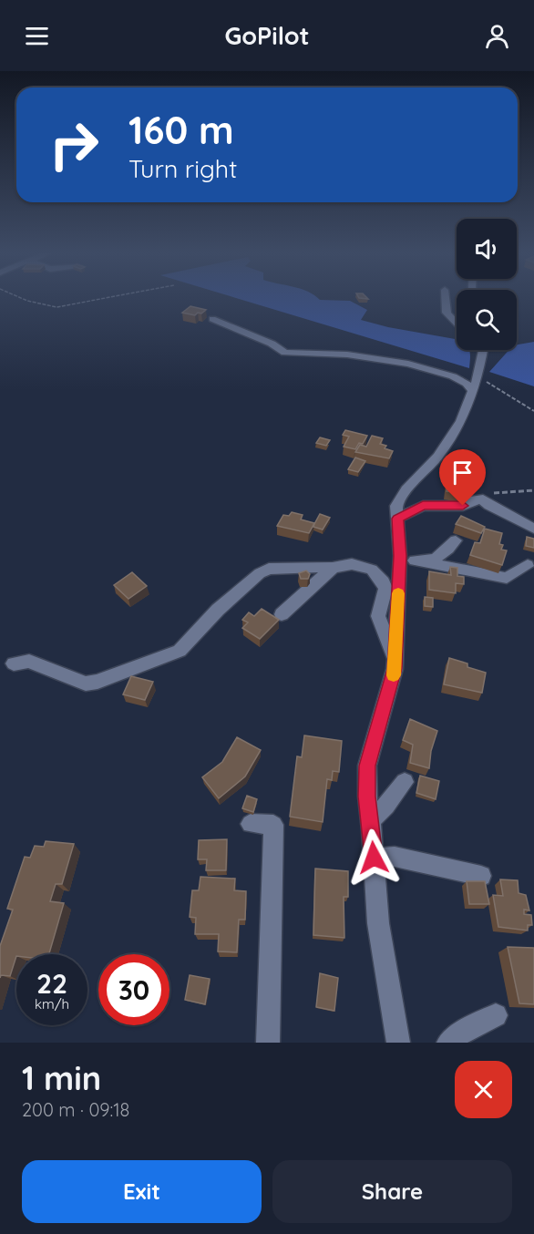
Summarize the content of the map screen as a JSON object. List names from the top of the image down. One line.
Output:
{"page":{"header":"GoPilot","turn":["160 m","Turn right"],"speed":"22 km/h","limit":"30","heading":["1 min","200 m · 09:18"],"buttons":["Exit","Share"]}}
